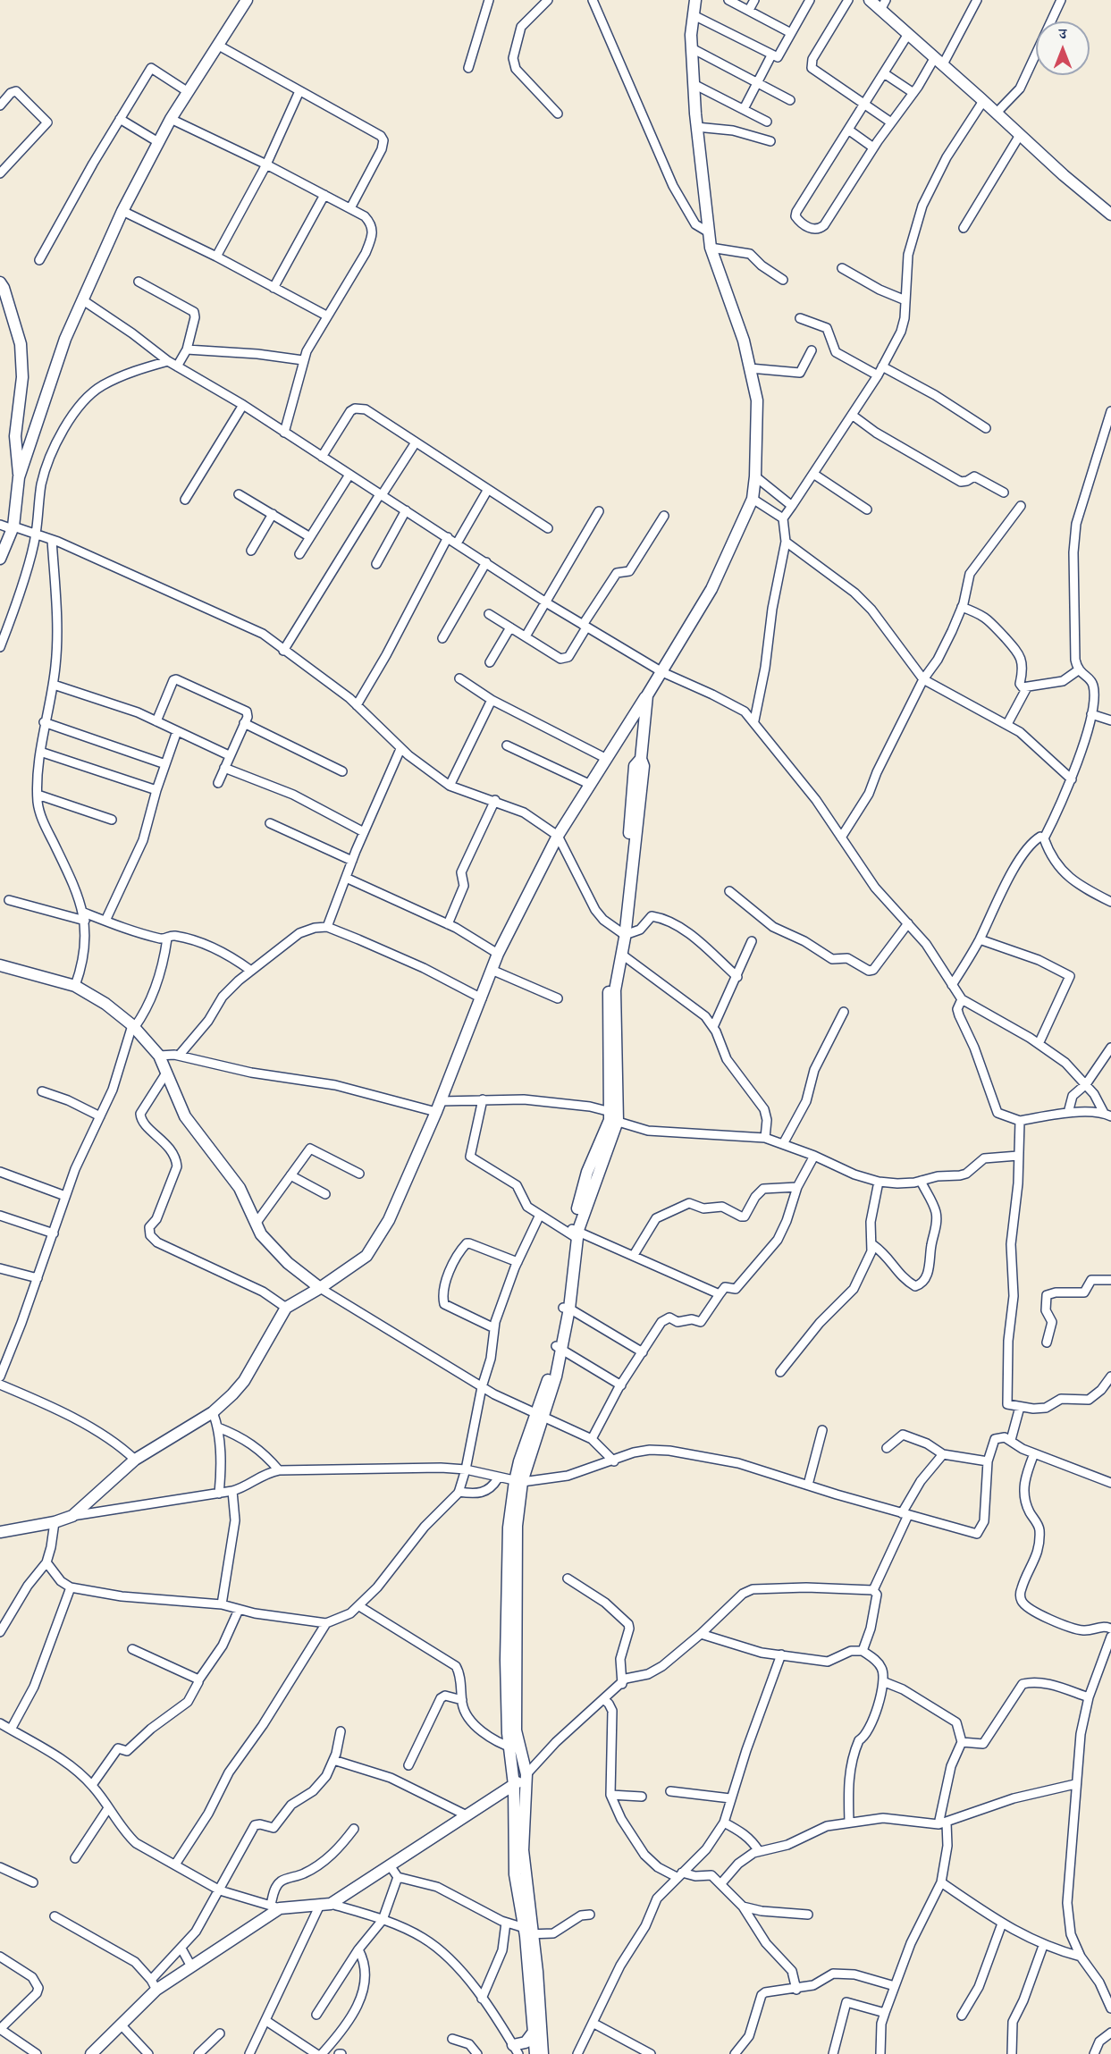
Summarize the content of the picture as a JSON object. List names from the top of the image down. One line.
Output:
{"north":"top"}
